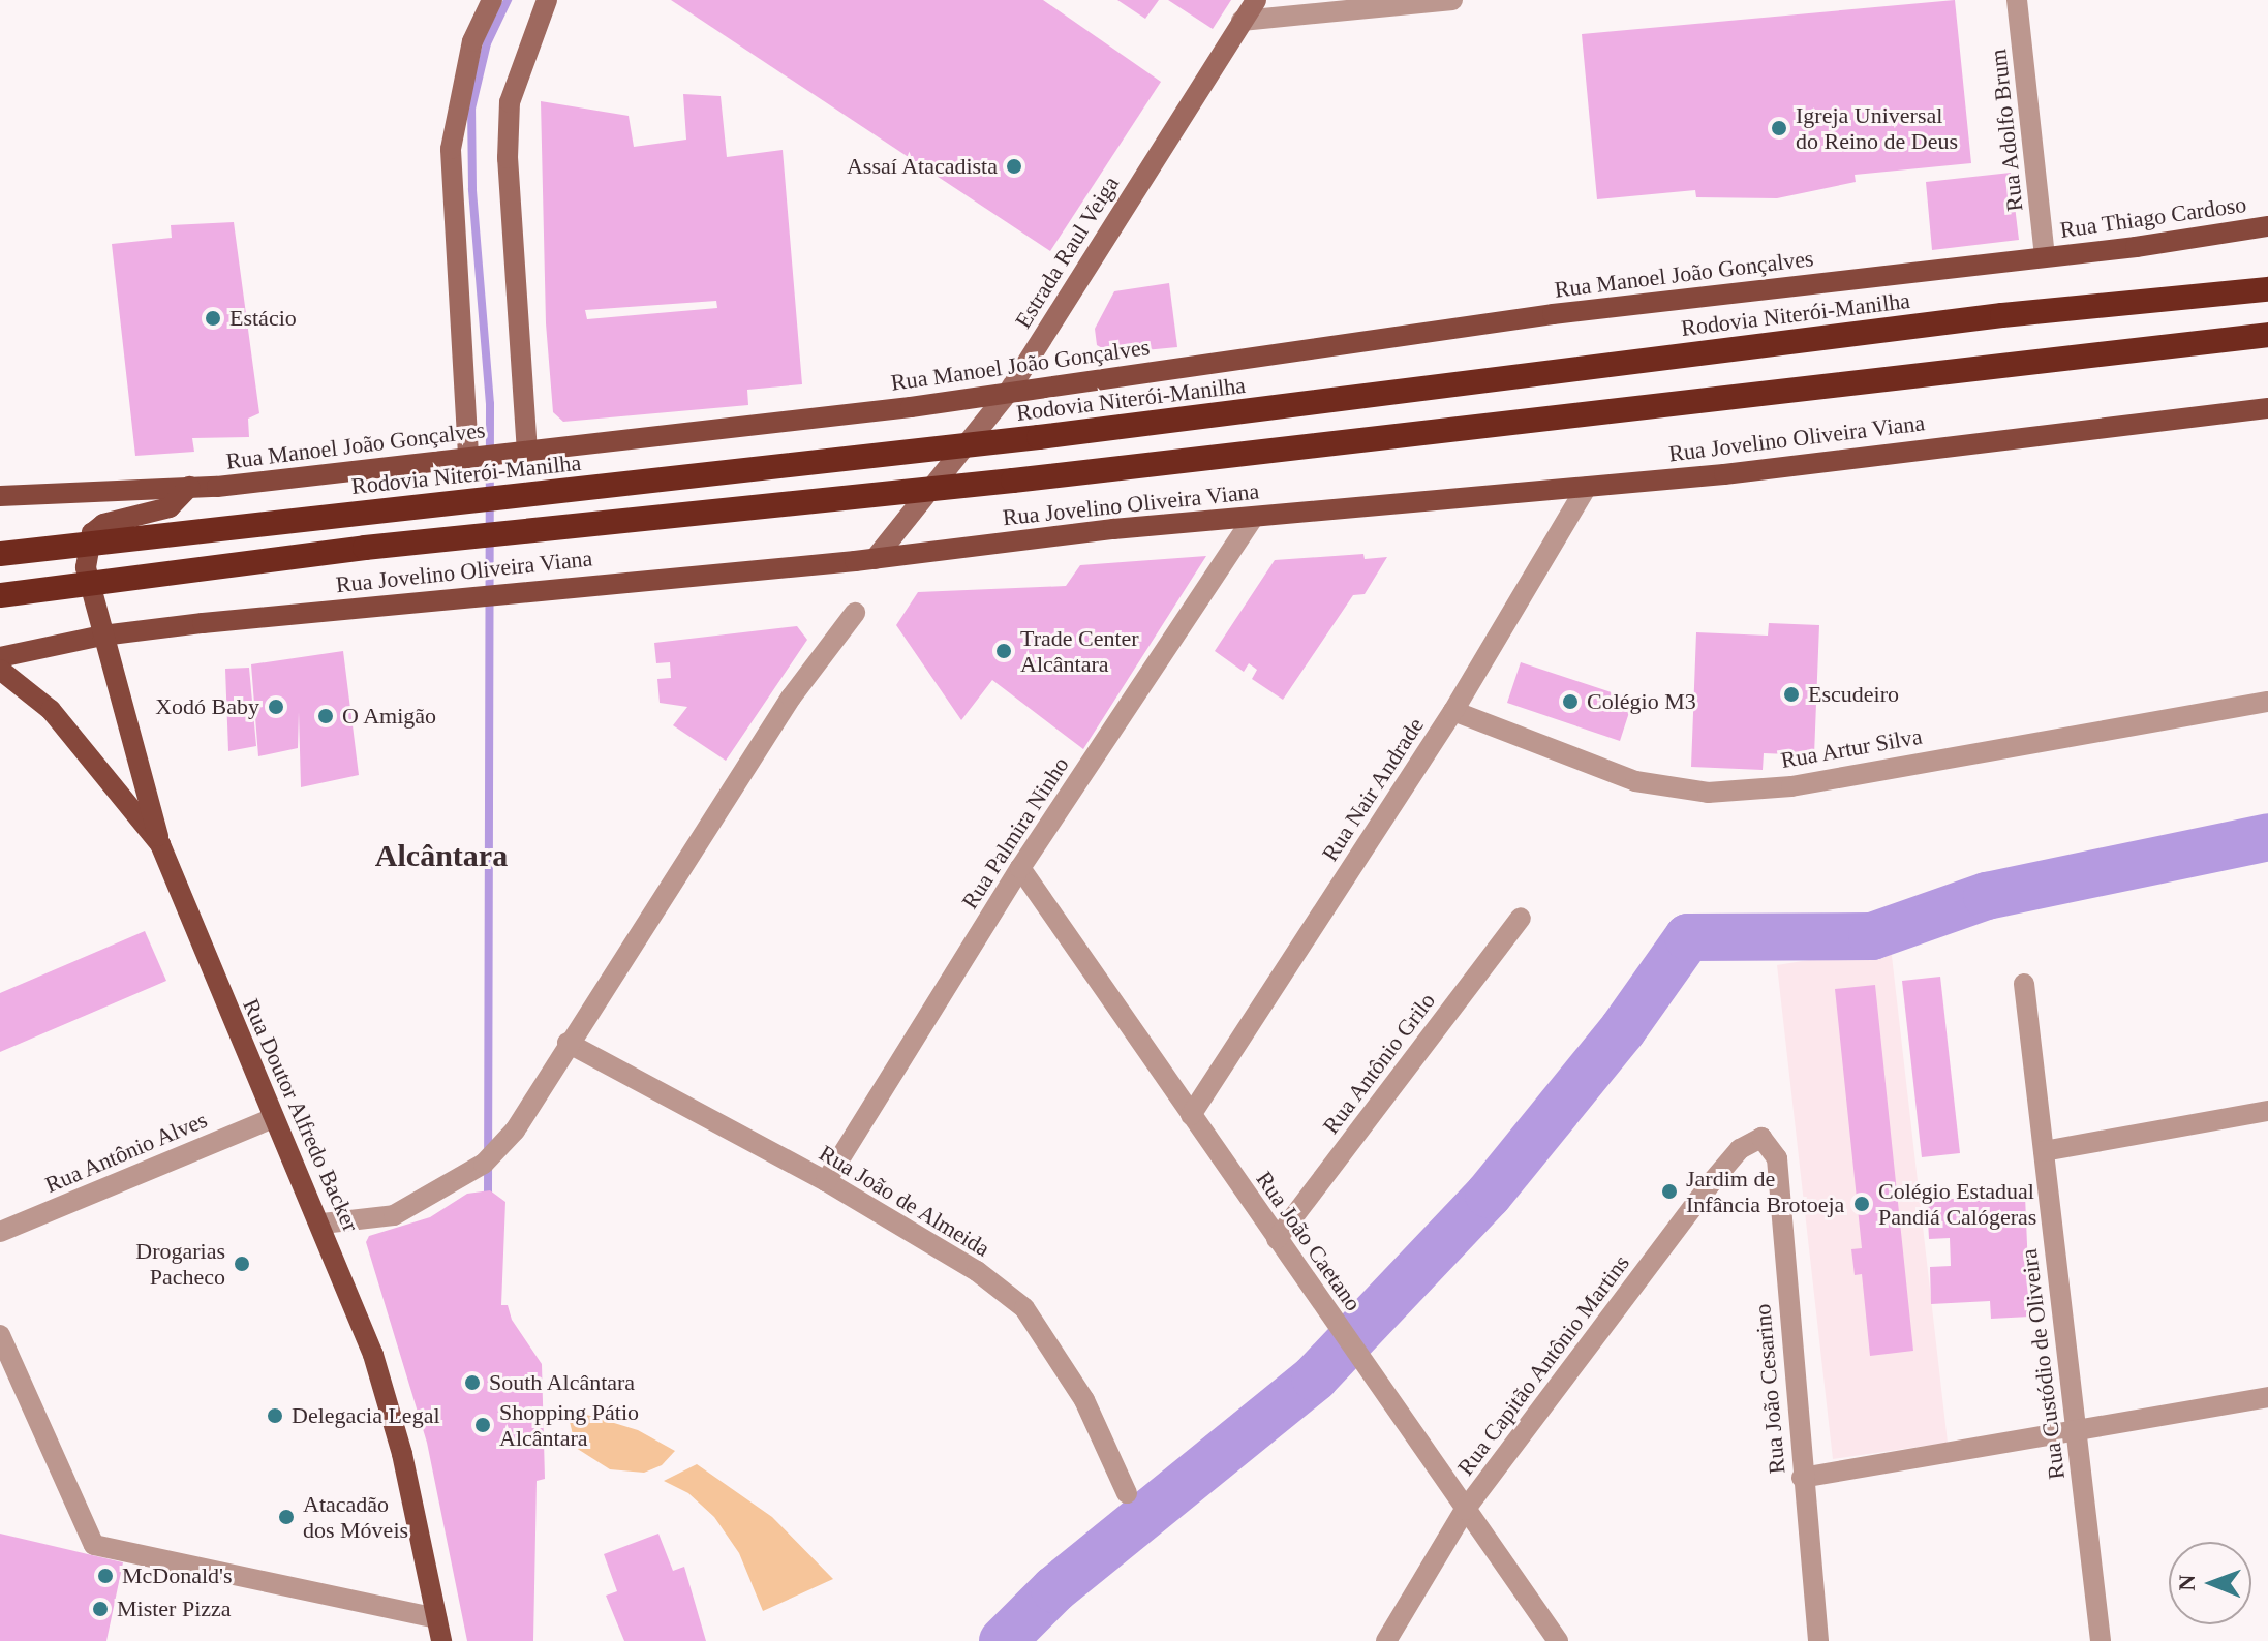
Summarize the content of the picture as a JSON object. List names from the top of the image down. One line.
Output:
{"streets":{"highway":["Rodovia Niterói-Manilha"],"main road":["Rua Thiago Cardoso","Rua Manoel João Gonçalves","Rua Jovelino Oliveira Viana","Rua Doutor Alfredo Backer"],"street":["Rua Adolfo Brum","Estrada Raul Veiga","Rua Artur Silva","Rua Nair Andrade","Rua Palmira Ninho","Rua Antônio Grilo","Rua Antônio Alves","Rua João de Almeida","Rua João Caetano","Rua Custódio de Oliveira","Rua Capitão Antônio Martins","Rua João Cesarino"]},"crossings":[["Rua Adolfo Brum","Rua Thiago Cardoso"],["Rua Adolfo Brum","Rua Manoel João Gonçalves"],["Rua Thiago Cardoso","Rua Manoel João Gonçalves"],["Estrada Raul Veiga","Rua Manoel João Gonçalves"],["Estrada Raul Veiga","Rua Jovelino Oliveira Viana"],["Rua Jovelino Oliveira Viana","Rua Nair Andrade"],["Rua Jovelino Oliveira Viana","Rua Palmira Ninho"],["Rua Artur Silva","Rua Nair Andrade"],["Rua Nair Andrade","Rua João Caetano"],["Rua Palmira Ninho","Rua João de Almeida"],["Rua Palmira Ninho","Rua João Caetano"],["Rua Antônio Grilo","Rua João Caetano"],["Rua Doutor Alfredo Backer","Rua Antônio Alves"],["Rua João Caetano","Rua Capitão Antônio Martins"],["Rua Capitão Antônio Martins","Rua João Cesarino"]],"districts":["Alcântara"],"places":["Igreja Universal do Reino de Deus","Assaí Atacadista","Estácio","Trade Center Alcântara","Escudeiro","Colégio M3","Xodó Baby","O Amigão","Jardim de Infância Brotoeja","Colégio Estadual Pandiá Calógeras","Drogarias Pacheco","South Alcântara","Delegacia Legal","Shopping Pátio Alcântara","Atacadão dos Móveis","McDonald's","Mister Pizza"],"north":"left"}
